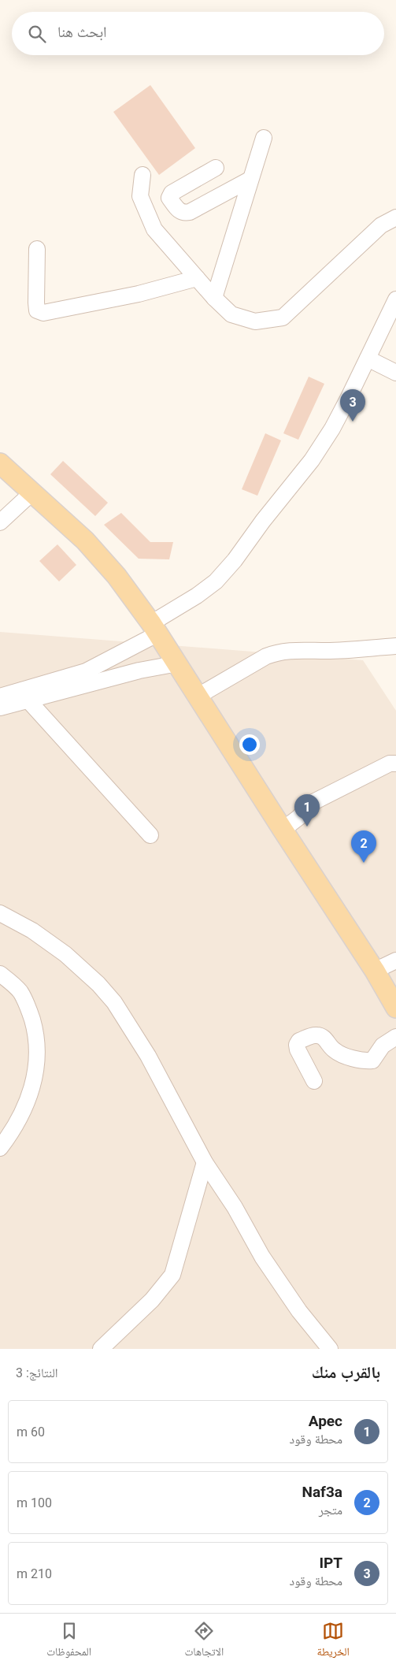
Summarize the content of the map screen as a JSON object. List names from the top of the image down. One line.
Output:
{"page":{"search":"ابحث هنا","pins":["3","1","2"],"heading":["بالقرب منك","النتائج: 3"],"list":[{"mark":"1","name":"Apec","note":"محطة وقود","value":"60 m"},{"mark":"2","name":"Naf3a","note":"متجر","value":"100 m"},{"mark":"3","name":"IPT","note":"محطة وقود","value":"210 m"}],"nav":["الخريطة","الاتجاهات","المحفوظات"]}}
